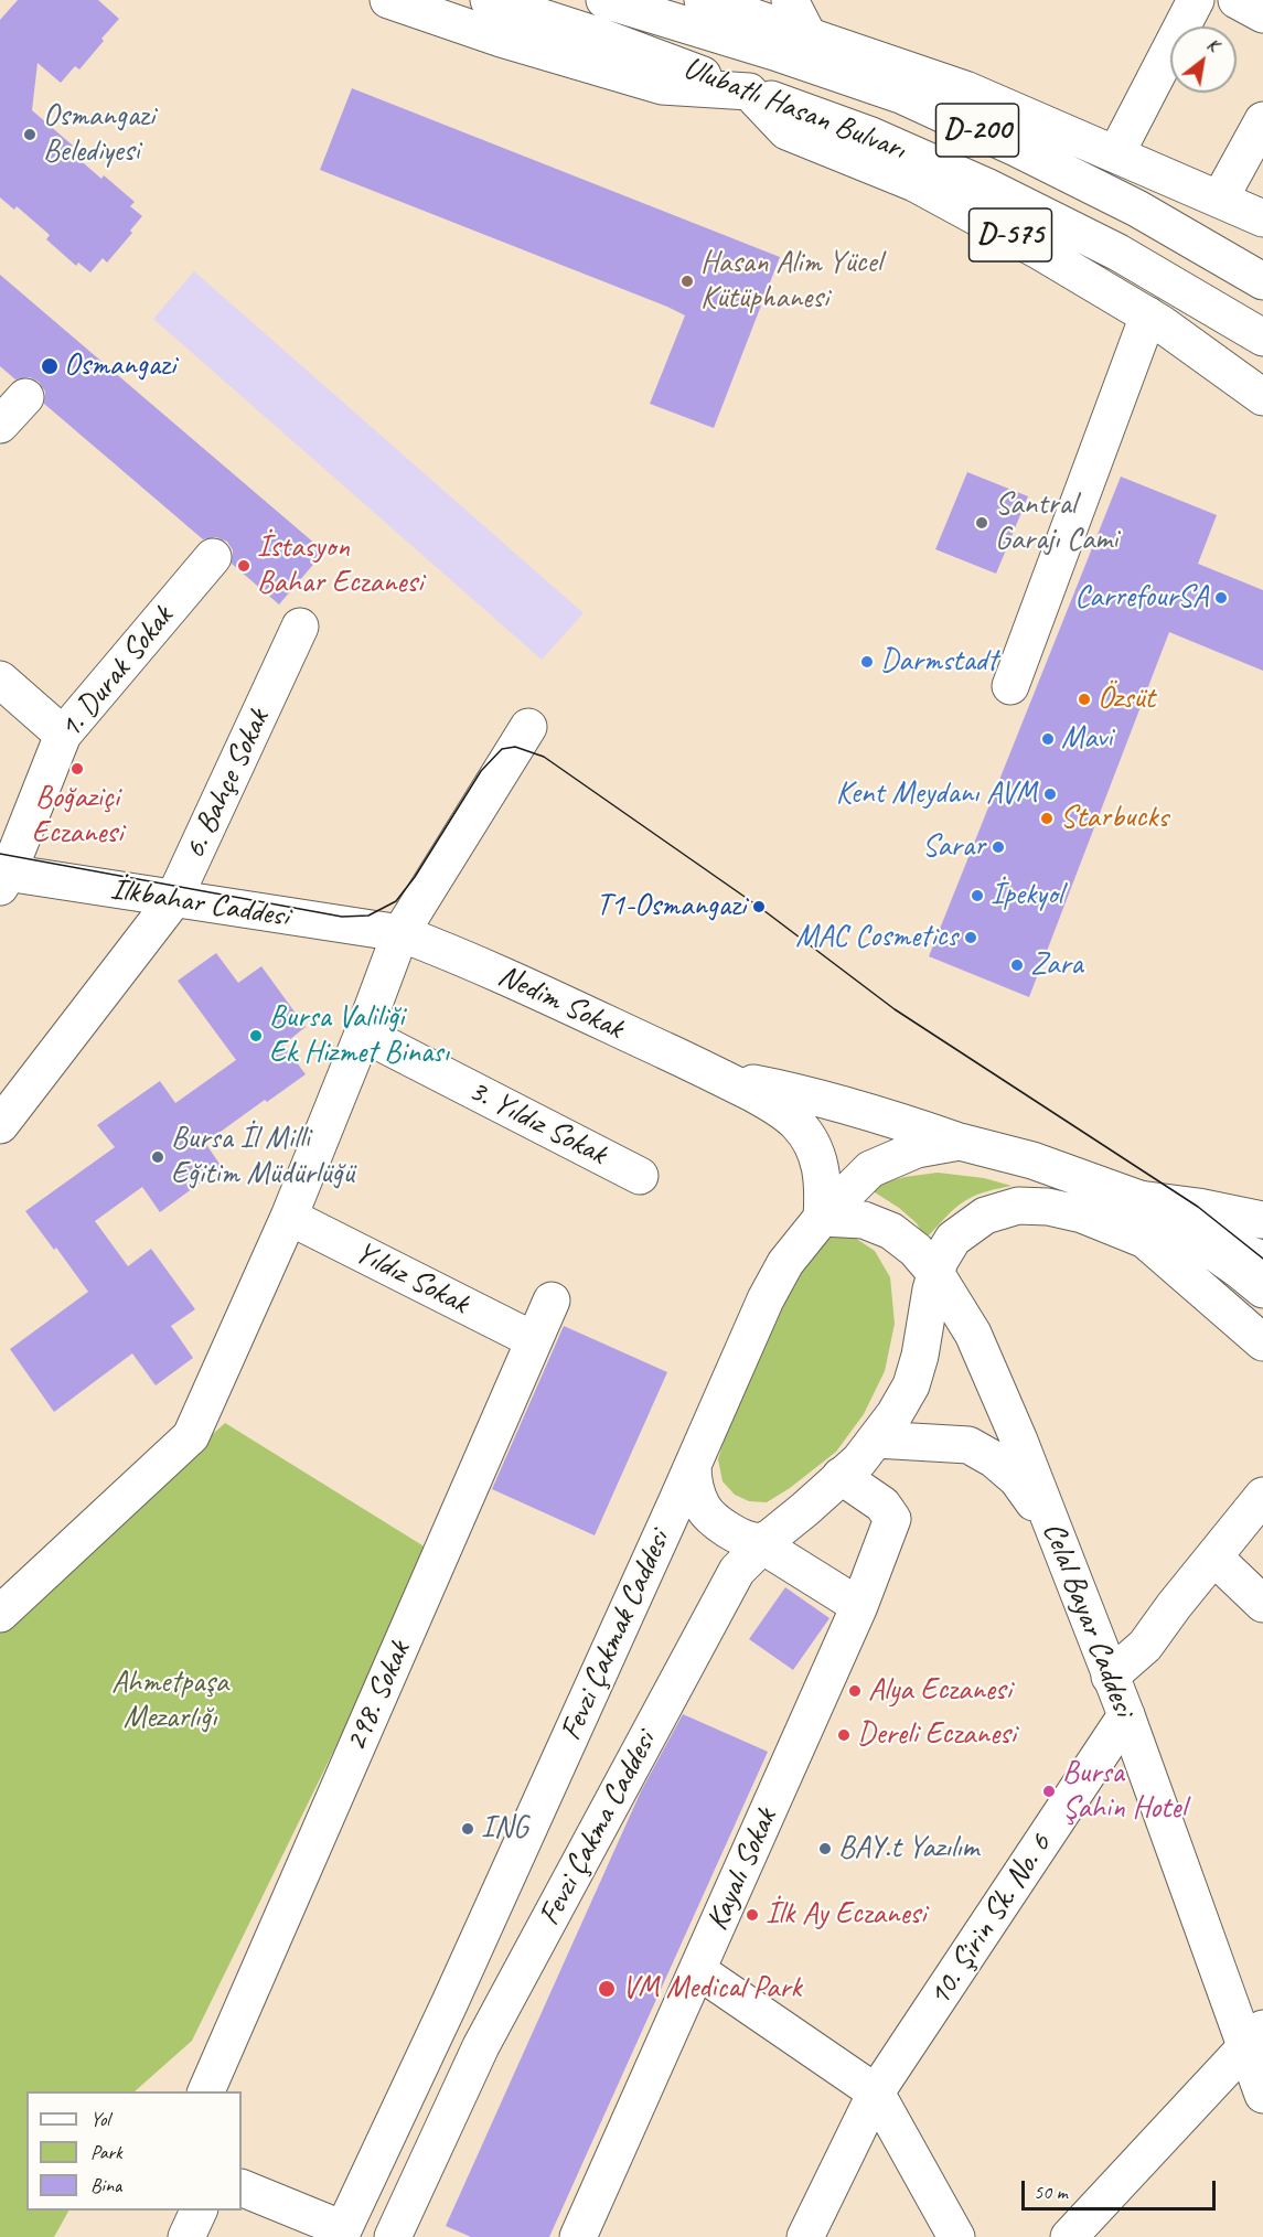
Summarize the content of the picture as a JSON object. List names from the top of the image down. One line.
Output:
{"streets":{"main road":["Ulubatlı Hasan Bulvarı","D-200","D-575","1. Durak Sokak","6. Bahçe Sokak","İlkbahar Caddesi","Nedim Sokak","3. Yıldız Sokak","Yıldız Sokak","Celal Bayar Caddesi","Fevzi Çakmak Caddesi","298. Sokak","Fevzi Çakma Caddesi","Kayalı Sokak","10. Şirin Sk. No. 6"]},"crossings":[["Ulubatlı Hasan Bulvarı","D-575"],["1. Durak Sokak","İlkbahar Caddesi"],["6. Bahçe Sokak","İlkbahar Caddesi"],["İlkbahar Caddesi","Nedim Sokak"],["Yıldız Sokak","298. Sokak"],["Celal Bayar Caddesi","Fevzi Çakmak Caddesi"],["Celal Bayar Caddesi","10. Şirin Sk. No. 6"],["Fevzi Çakma Caddesi","Kayalı Sokak"]],"parks":["Ahmetpaşa Mezarlığı"],"places":["Osmangazi Belediyesi","Hasan Alim Yücel Kütüphanesi","Osmangazi","Santral Garajı Cami","İstasyon Bahar Eczanesi","CarrefourSA","Darmstadt","Özsüt","Mavi","Boğaziçi Eczanesi","Kent Meydanı AVM","Starbucks","Sarar","İpekyol","T1-Osmangazi","MAC Cosmetics","Zara","Bursa Valiliği Ek Hizmet Binası","Bursa İl Milli Eğitim Müdürlüğü","Alya Eczanesi","Dereli Eczanesi","Bursa Şahin Hotel","ING","BAY.t Yazılım","İlk Ay Eczanesi","VM Medical Park"],"legend":["Yol","Park","Bina"],"scale_bar":"50 m","north":"top right"}
